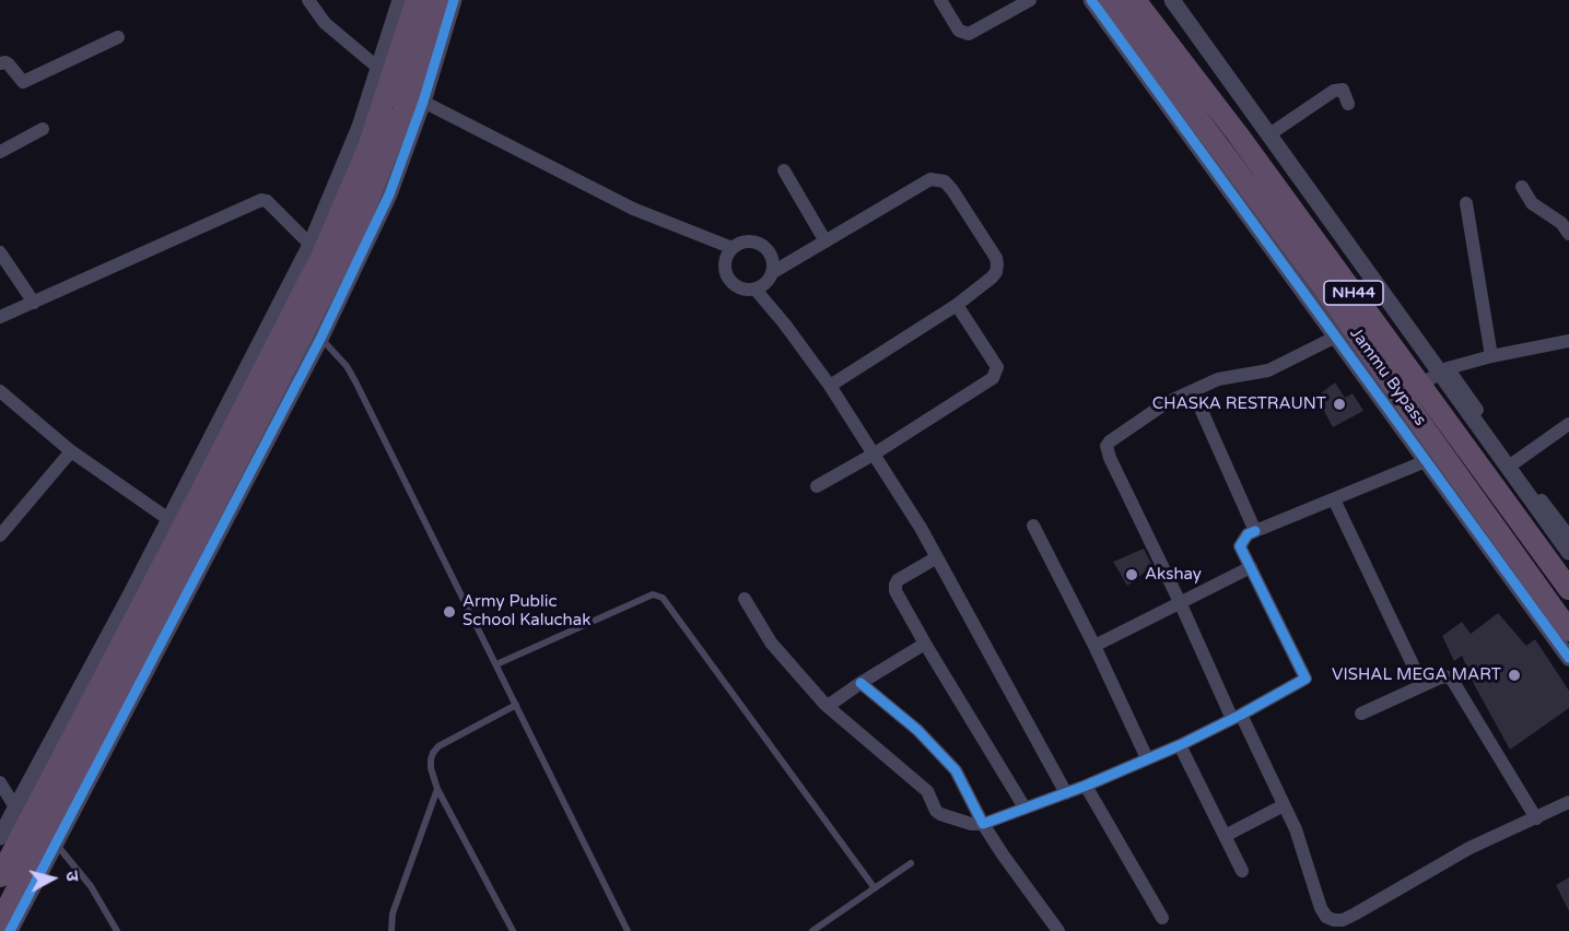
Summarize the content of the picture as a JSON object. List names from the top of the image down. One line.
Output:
{"streets":{"highway":["NH44","Jammu Bypass"]},"places":["CHASKA RESTRAUNT","Akshay","Army Public School Kaluchak","VISHAL MEGA MART"],"north":"right"}
